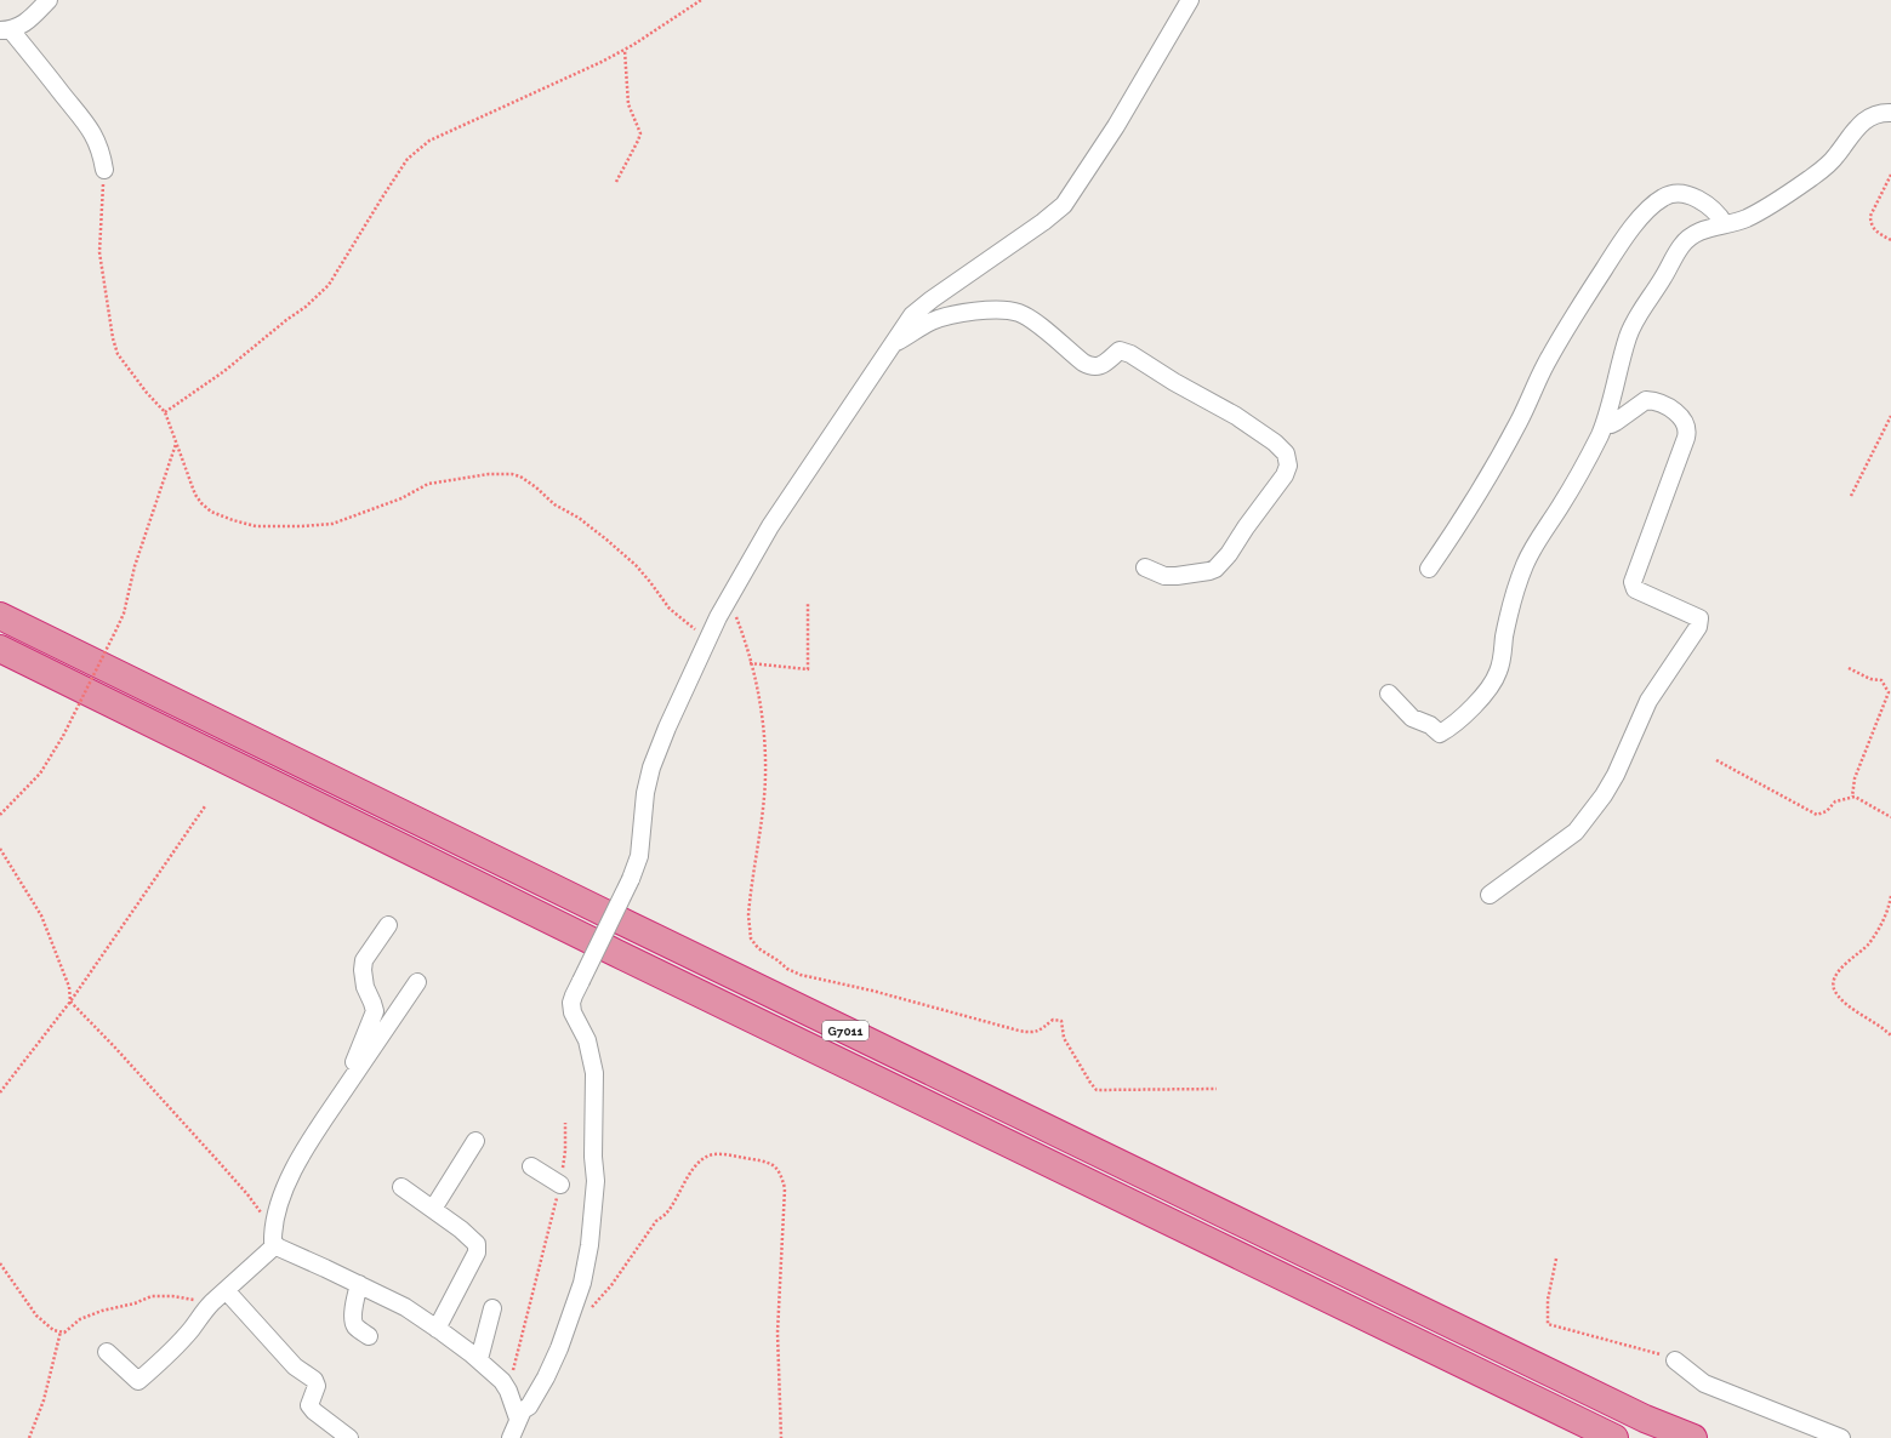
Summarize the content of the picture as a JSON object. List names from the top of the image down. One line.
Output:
{"streets":{"highway":["G7011"]}}
